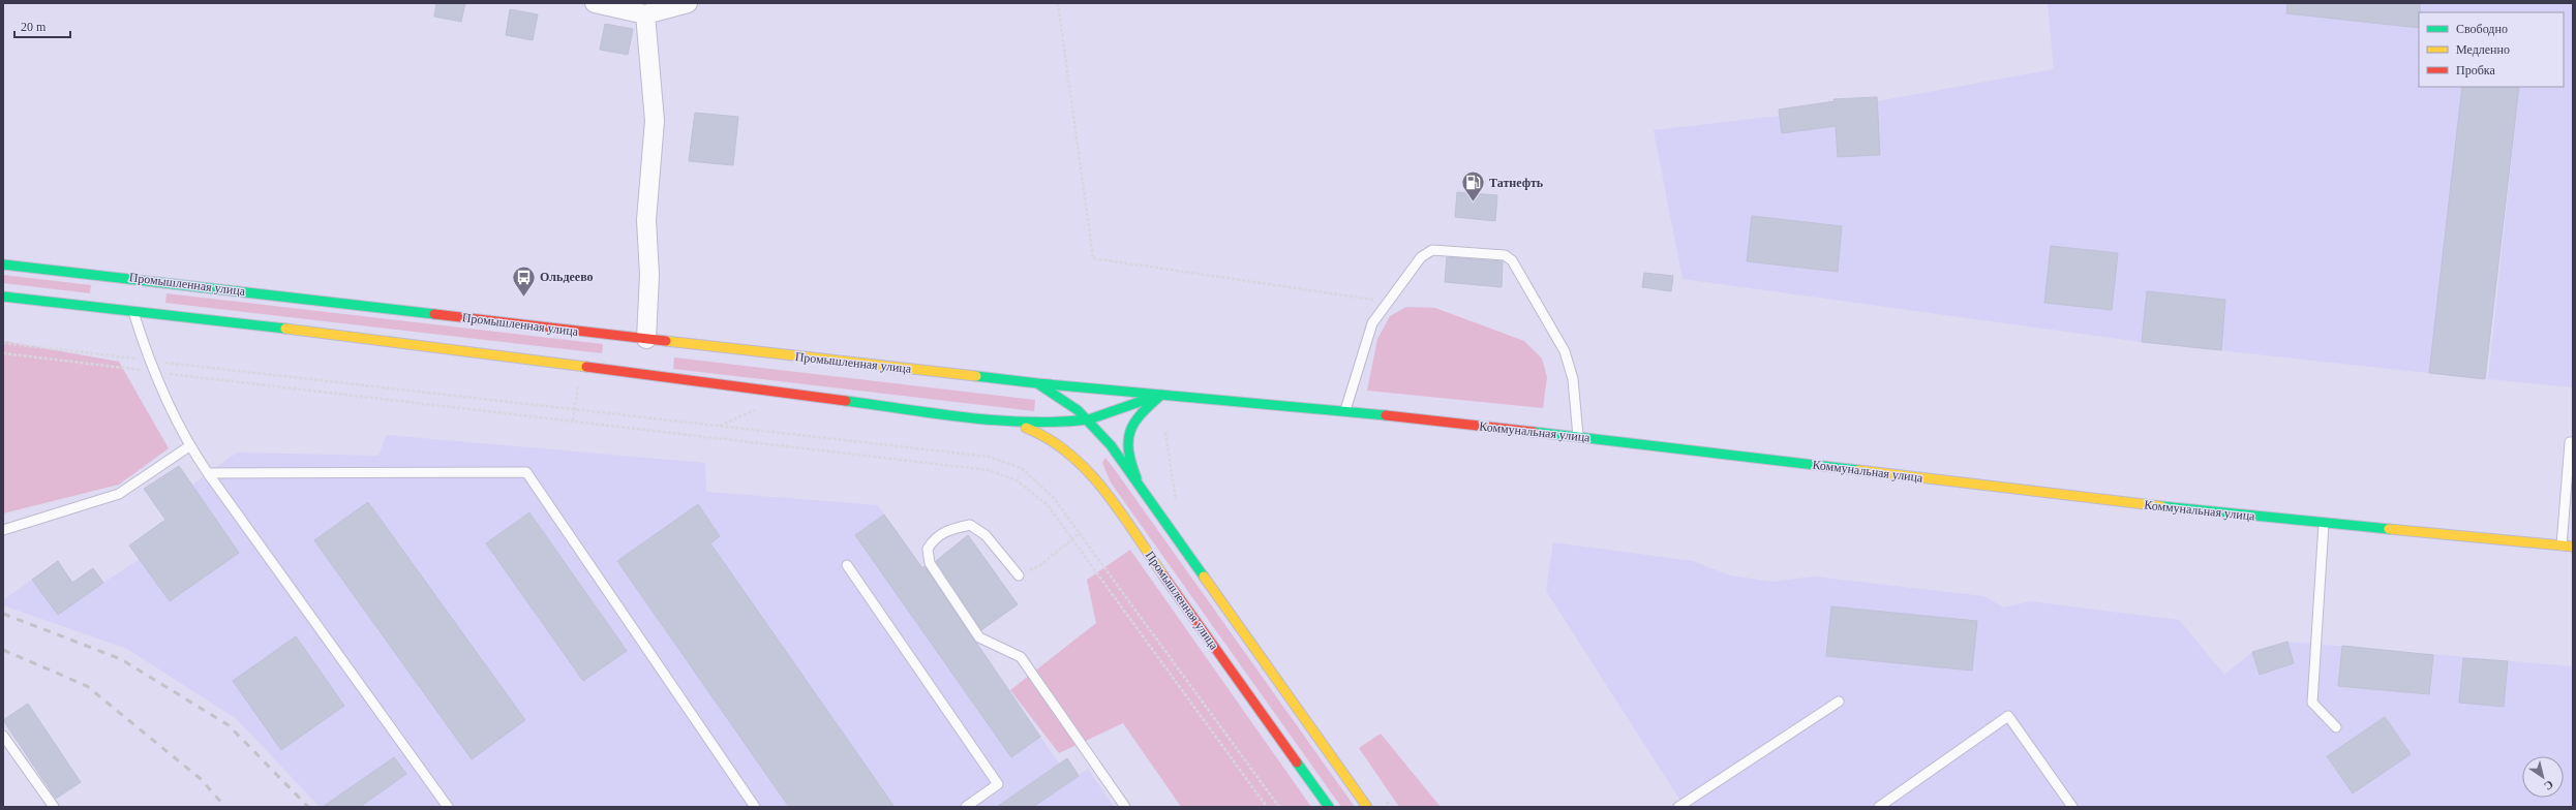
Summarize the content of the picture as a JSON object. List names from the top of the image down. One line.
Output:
{"streets":{"main road":["Промышленная улица","Коммунальная улица"]},"crossings":[["Промышленная улица","Коммунальная улица"]],"places":{"fuel station":["Татнефть"],"bus stop":["Ольдеево"]},"legend":["Свободно","Медленно","Пробка"],"scale_bar":"20 m","north":"bottom right"}
